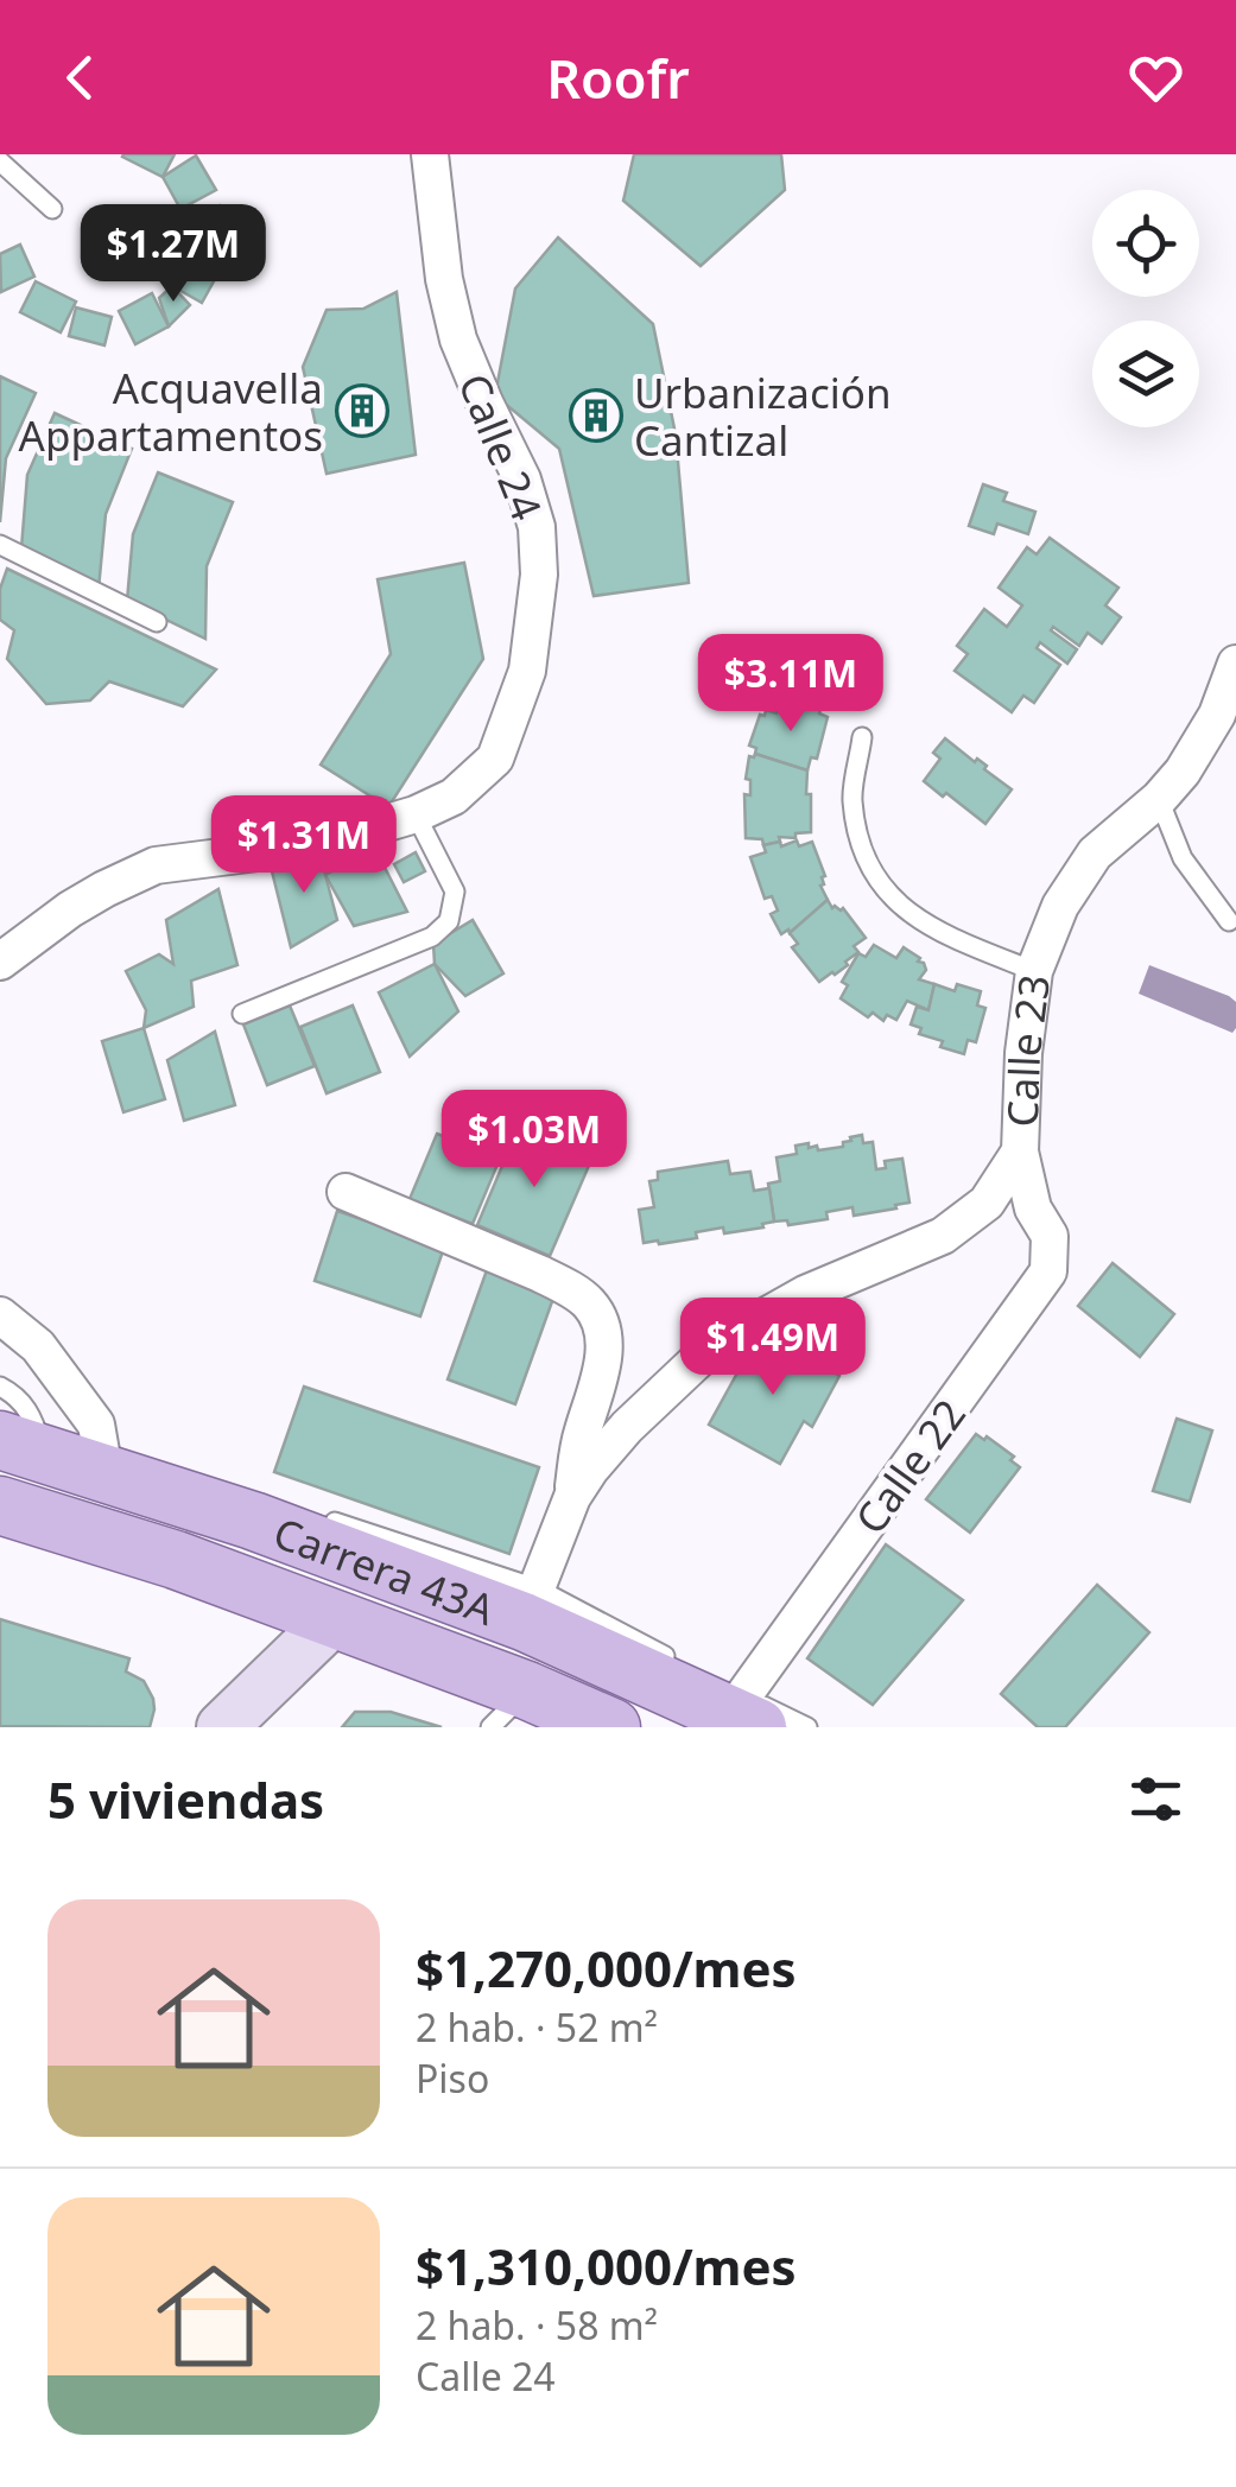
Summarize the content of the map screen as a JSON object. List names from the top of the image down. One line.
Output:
{"streets":{"main road":["Carrera 43A"],"street":["Calle 24","Calle 23","Calle 22"]},"crossings":[["Calle 23","Calle 22"],["Calle 23","Carrera 43A"],["Calle 22","Carrera 43A"]],"places":{"building":["Acquavella Appartamentos","Urbanización Cantizal"]},"page":{"header":"Roofr","price":["$1.27M","$3.11M","$1.31M","$1.03M","$1.49M"],"heading":"5 viviendas","list":[{"name":"$1,270,000/mes","note":"2 hab. · 52 m² · Piso"},{"name":"$1,310,000/mes","note":"2 hab. · 58 m² · Calle 24"}]}}
